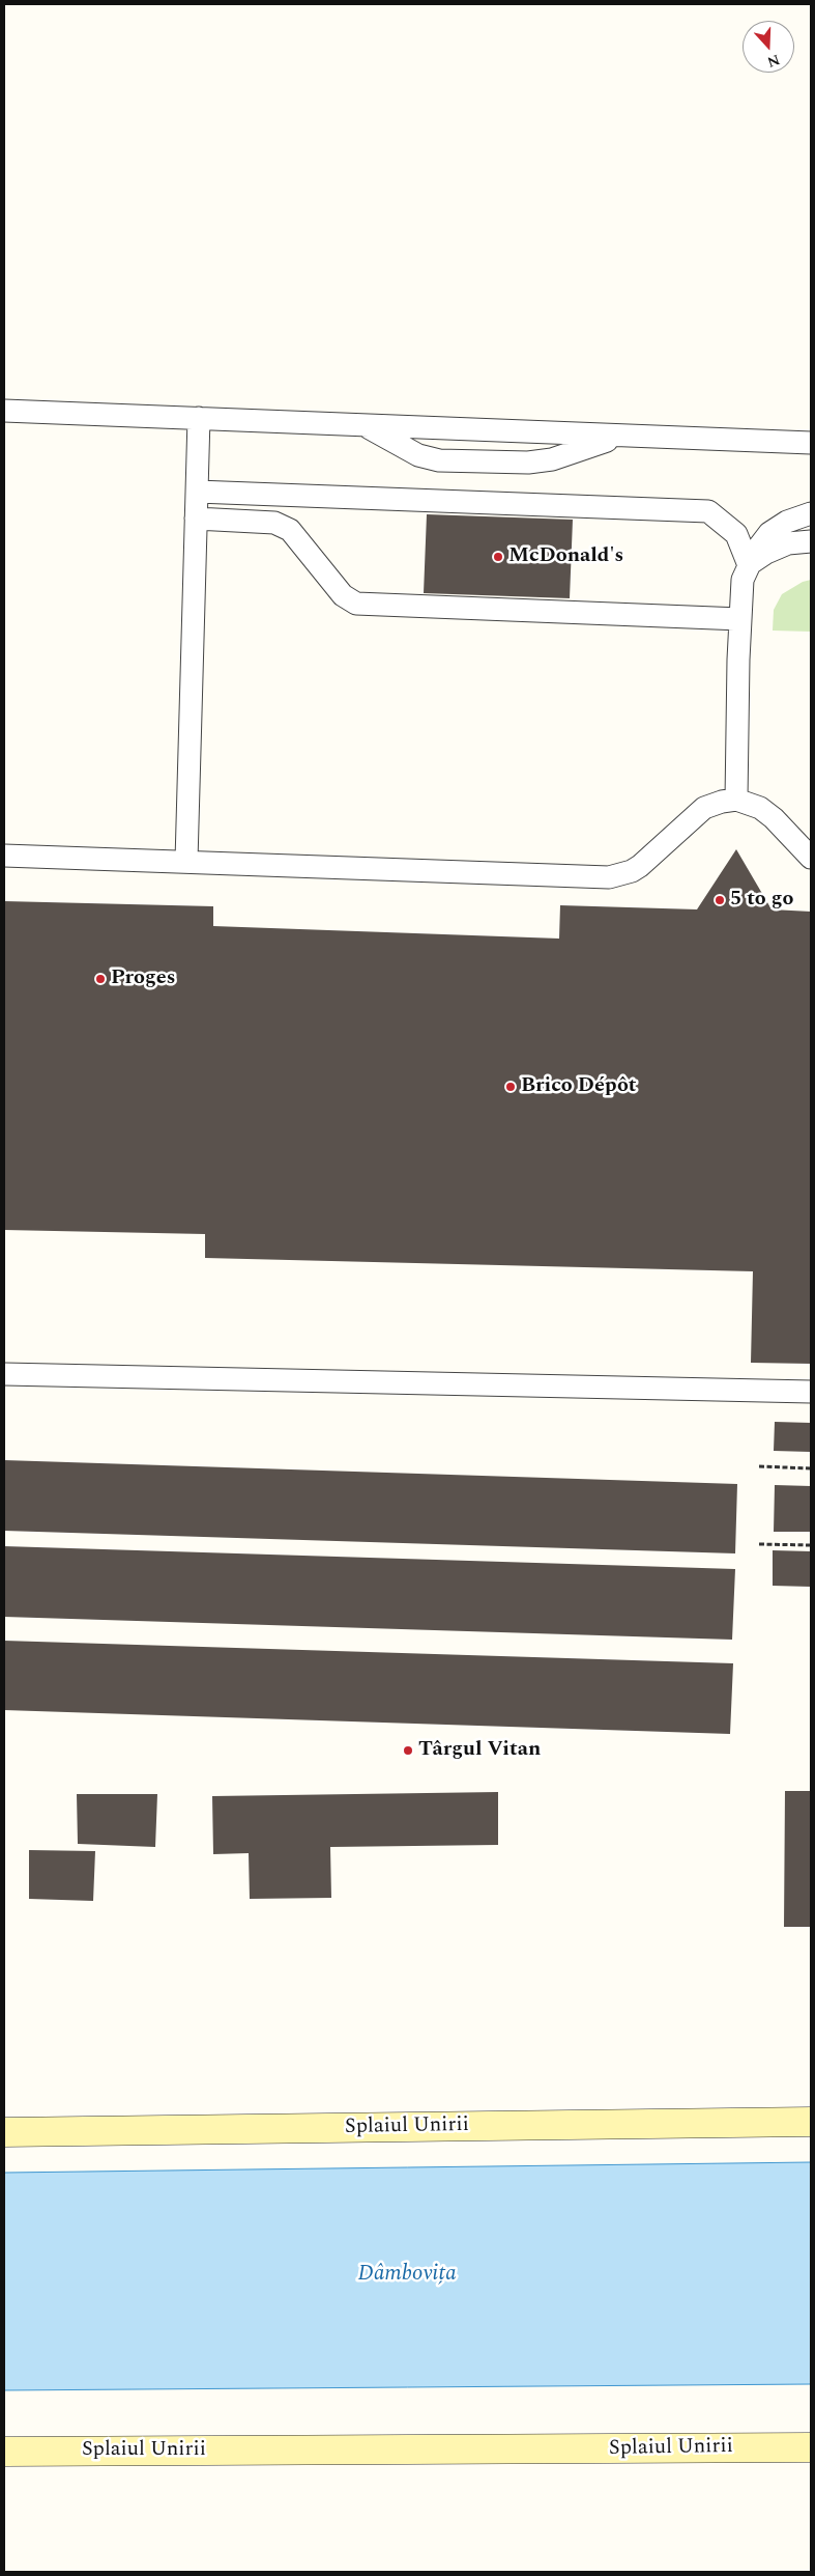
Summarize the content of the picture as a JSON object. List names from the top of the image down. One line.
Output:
{"streets":{"main road":["Splaiul Unirii"]},"water":["Dâmbovița"],"places":["McDonald's","5 to go","Proges","Brico Dépôt","Târgul Vitan"],"north":"bottom"}
